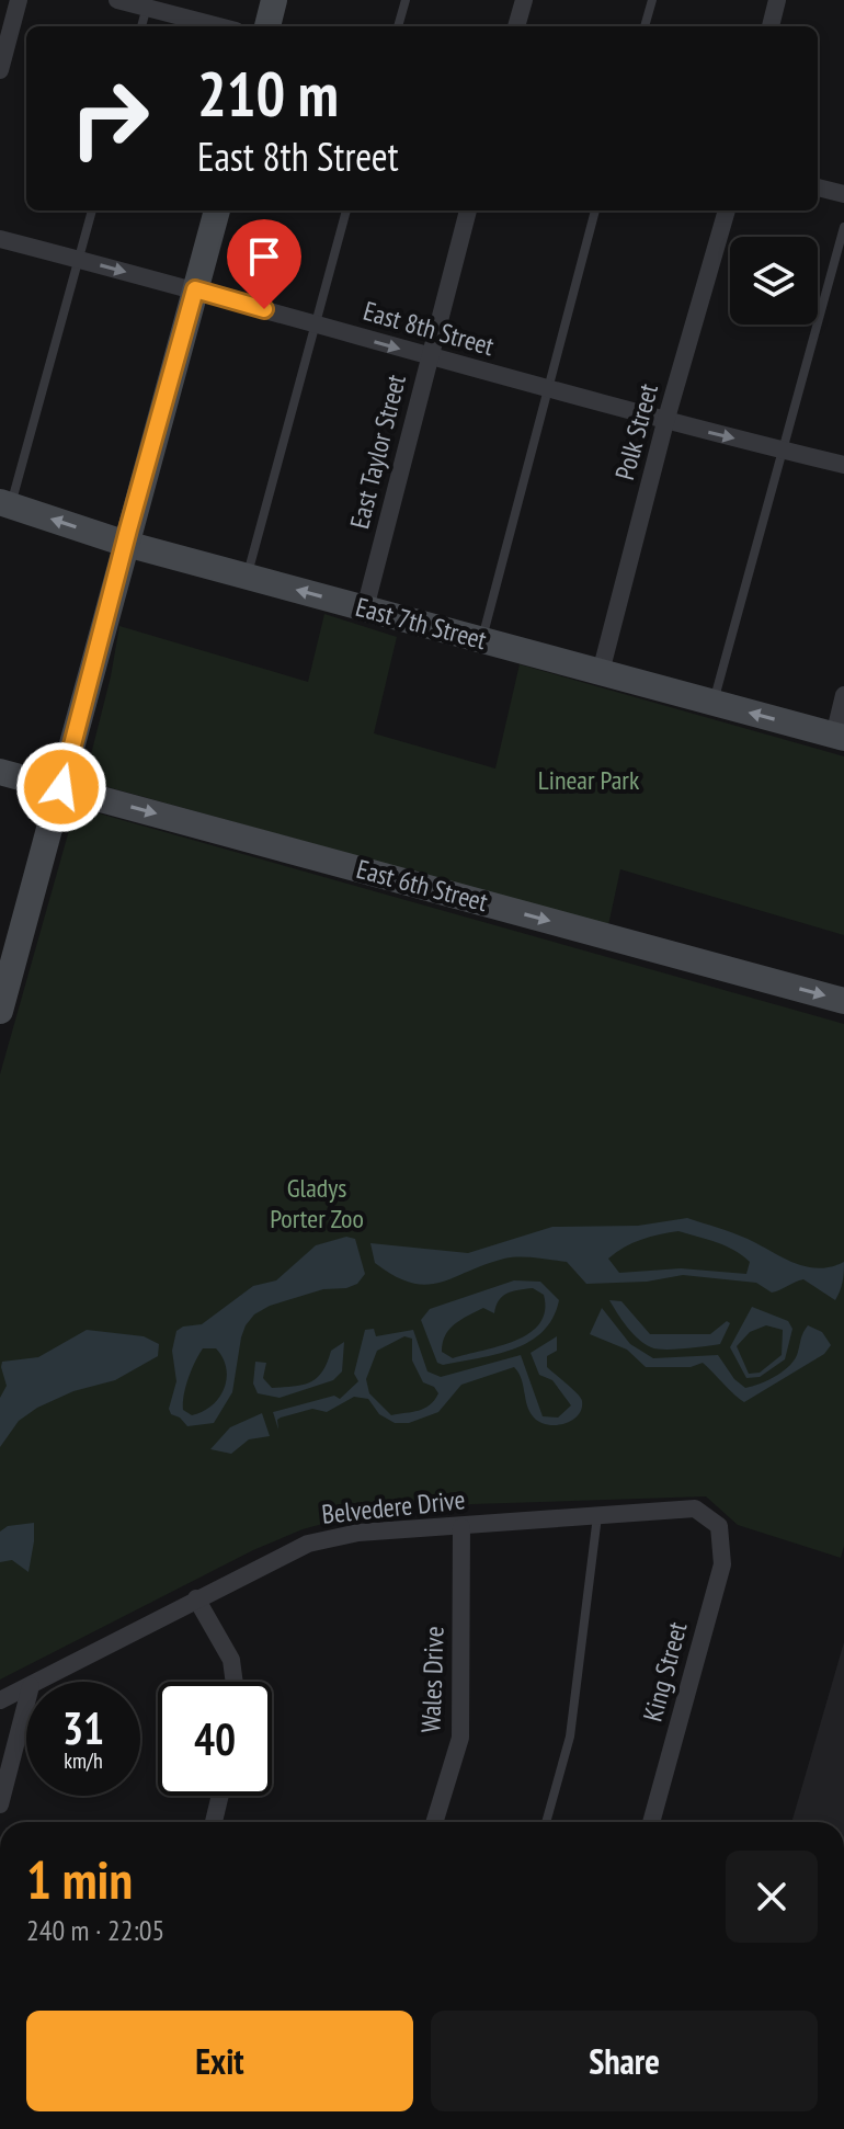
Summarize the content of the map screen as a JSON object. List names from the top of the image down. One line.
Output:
{"streets":{"main road":["East 7th Street","East 6th Street"],"street":["East 8th Street","Polk Street","East Taylor Street","Belvedere Drive","King Street","Wales Drive"]},"crossings":[["East 8th Street","Polk Street"],["East 8th Street","East Taylor Street"],["Polk Street","East 7th Street"],["East Taylor Street","East 7th Street"],["Belvedere Drive","King Street"],["Belvedere Drive","Wales Drive"]],"one_way":["East 8th Street","East 7th Street","East 6th Street"],"parks":["Linear Park","Gladys Porter Zoo"],"page":{"turn":["210 m","East 8th Street"],"speed":"31 km/h","limit":"40","heading":["1 min","240 m · 22:05"],"buttons":["Exit","Share"]}}
